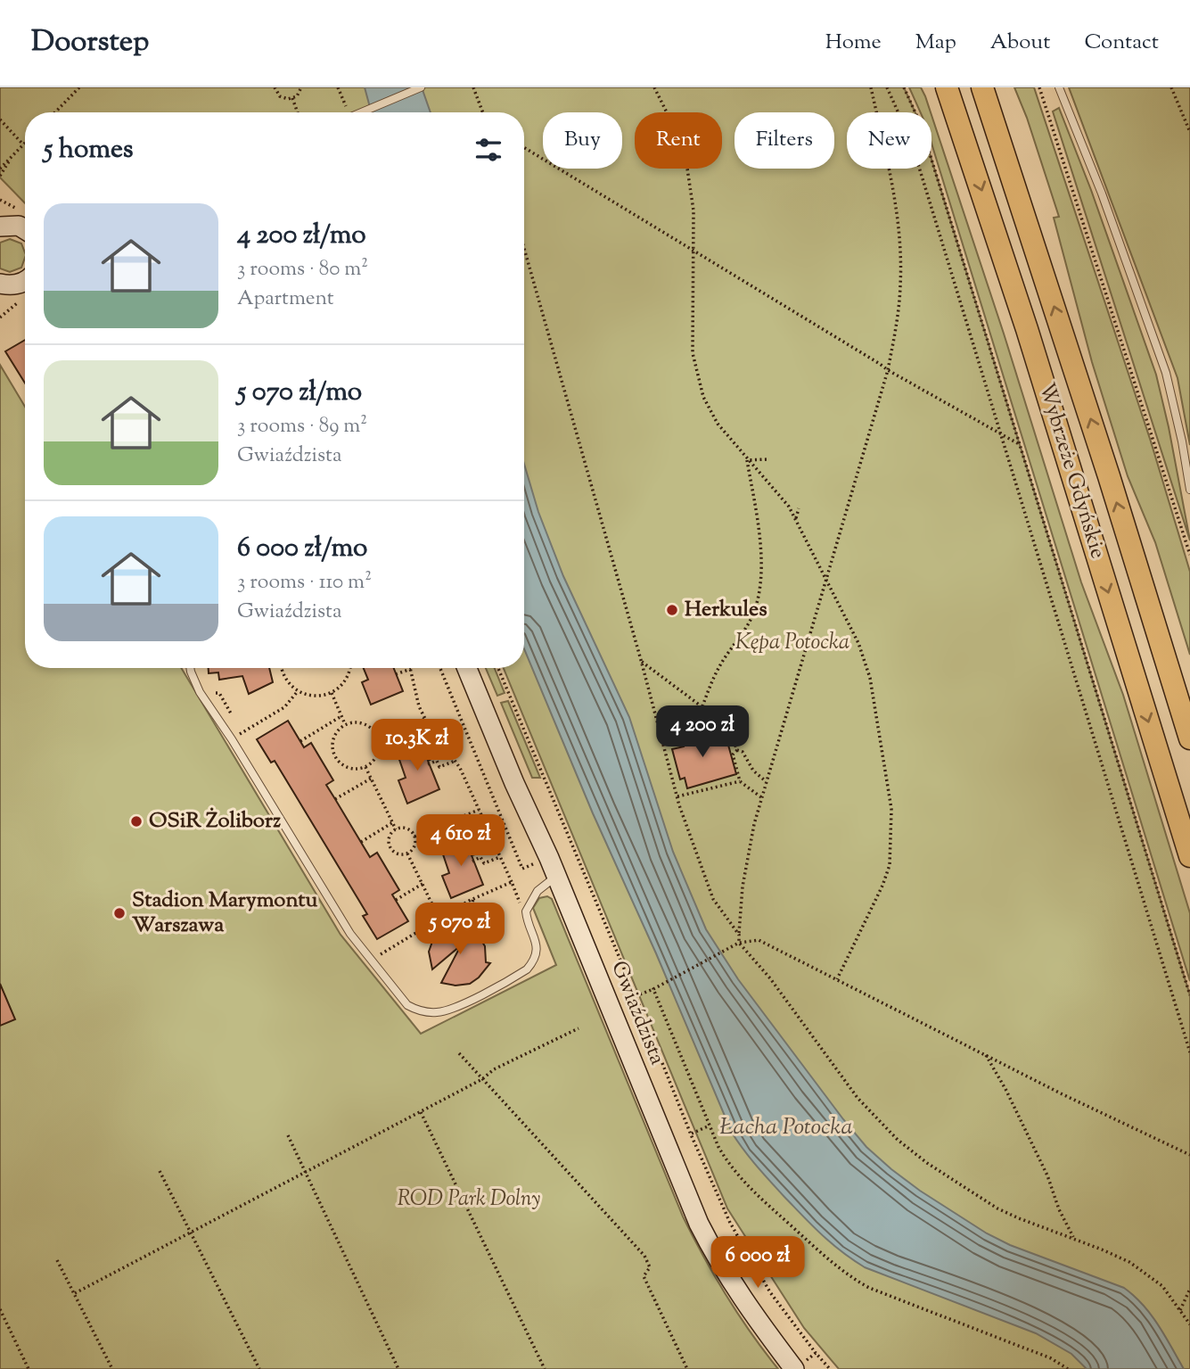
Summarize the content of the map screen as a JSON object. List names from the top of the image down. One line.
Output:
{"streets":{"main road":["Wybrzeże Gdyńskie"],"street":["Gwiaździsta"]},"water":["Łacha Potocka"],"parks":["Kępa Potocka","ROD Park Dolny"],"places":["Herkules","OSiR Żoliborz","Stadion Marymontu Warszawa"],"page":{"header":"Doorstep","nav":["Home","Map","About","Contact"],"chip":["Buy","Rent","Filters","New"],"heading":"5 homes","list":[{"name":"4 200 zł/mo","note":"3 rooms · 80 m² · Apartment"},{"name":"5 070 zł/mo","note":"3 rooms · 89 m² · Gwiaździsta"},{"name":"6 000 zł/mo","note":"3 rooms · 110 m² · Gwiaździsta"}],"price":["4 200 zł","10.3K zł","4 610 zł","5 070 zł","6 000 zł"]}}
